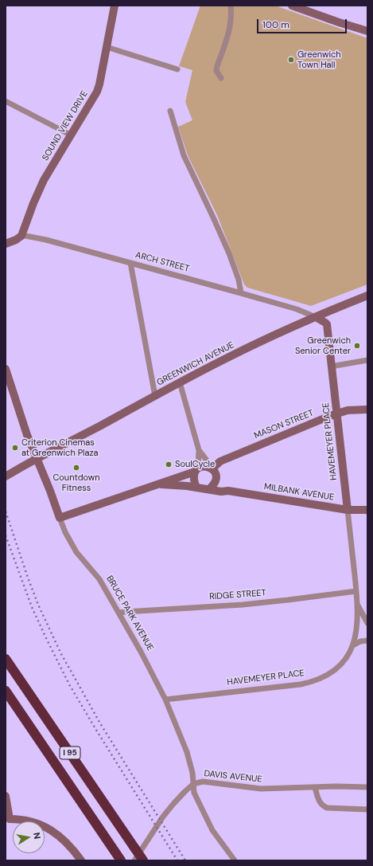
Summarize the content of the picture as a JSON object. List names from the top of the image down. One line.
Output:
{"streets":{"highway":["I 95"],"main road":["SOUND VIEW DRIVE","GREENWICH AVENUE","MASON STREET","HAVEMEYER PLACE","MILBANK AVENUE","BRUCE PARK AVENUE"],"street":["ARCH STREET","RIDGE STREET","DAVIS AVENUE"]},"crossings":[["SOUND VIEW DRIVE","ARCH STREET"],["ARCH STREET","GREENWICH AVENUE"],["ARCH STREET","HAVEMEYER PLACE"],["GREENWICH AVENUE","HAVEMEYER PLACE"],["GREENWICH AVENUE","BRUCE PARK AVENUE"],["MASON STREET","HAVEMEYER PLACE"],["MASON STREET","MILBANK AVENUE"],["HAVEMEYER PLACE","MILBANK AVENUE"],["HAVEMEYER PLACE","RIDGE STREET"],["HAVEMEYER PLACE","BRUCE PARK AVENUE"],["RIDGE STREET","BRUCE PARK AVENUE"],["BRUCE PARK AVENUE","DAVIS AVENUE"]],"places":["Greenwich Town Hall","Greenwich Senior Center","Criterion Cinemas at Greenwich Plaza","SoulCycle","Countdown Fitness"],"scale_bar":"100 m","north":"right"}
